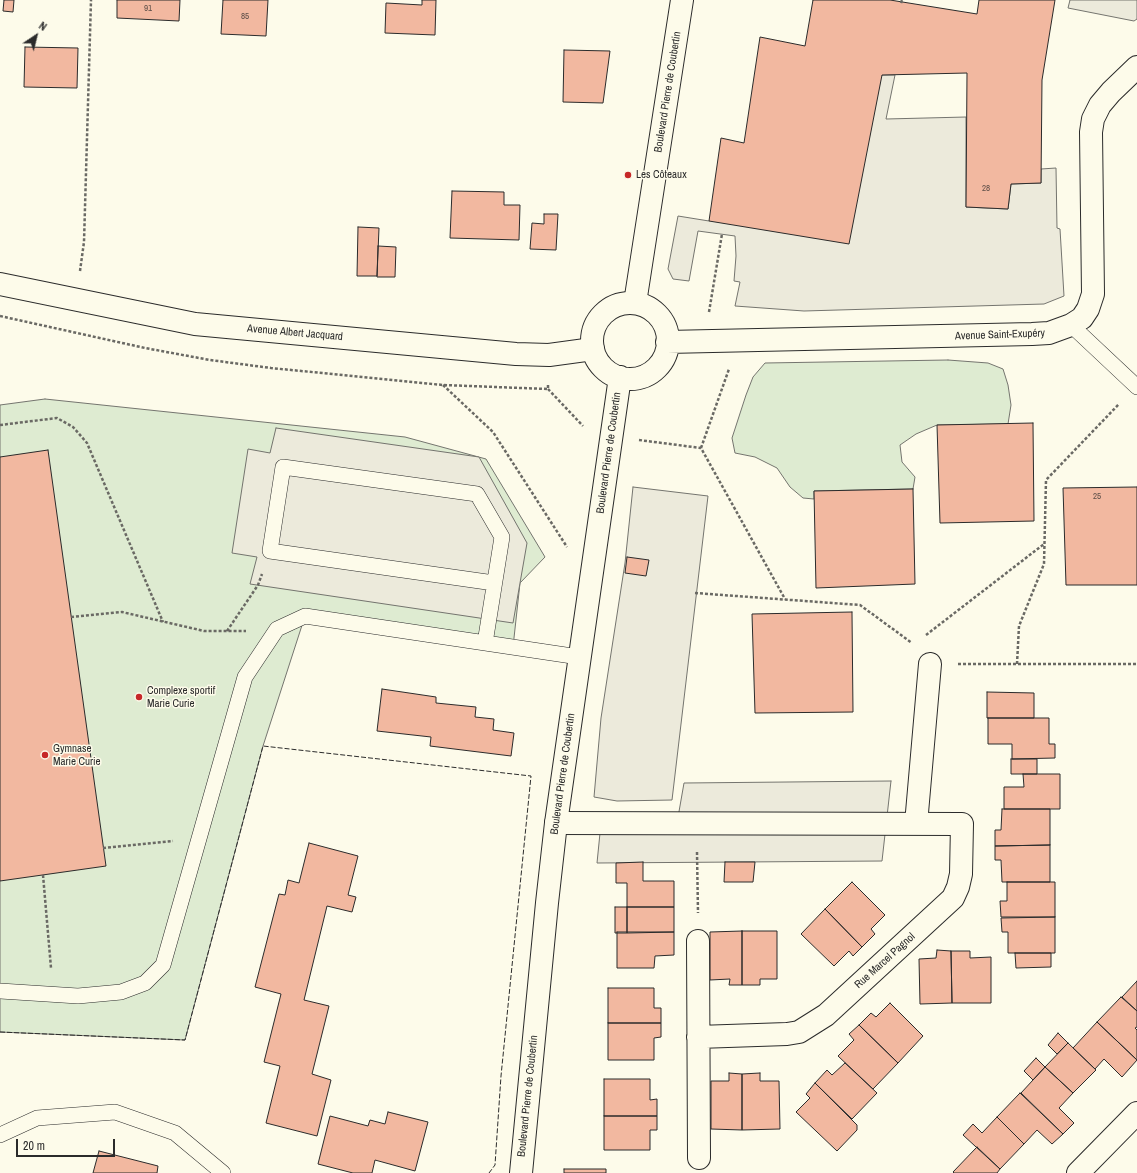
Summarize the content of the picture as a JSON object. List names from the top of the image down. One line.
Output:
{"streets":{"street":["Boulevard Pierre de Coubertin","Avenue Albert Jacquard","Avenue Saint-Exupéry","Rue Marcel Pagnol"]},"crossings":[["Boulevard Pierre de Coubertin","Avenue Albert Jacquard"],["Boulevard Pierre de Coubertin","Avenue Saint-Exupéry"],["Boulevard Pierre de Coubertin","Rue Marcel Pagnol"],["Avenue Albert Jacquard","Avenue Saint-Exupéry"]],"places":["Les Côteaux","Complexe sportif Marie Curie","Gymnase Marie Curie"],"house_numbers":["91","85","28","25"],"scale_bar":"20 m","north":"top right"}
